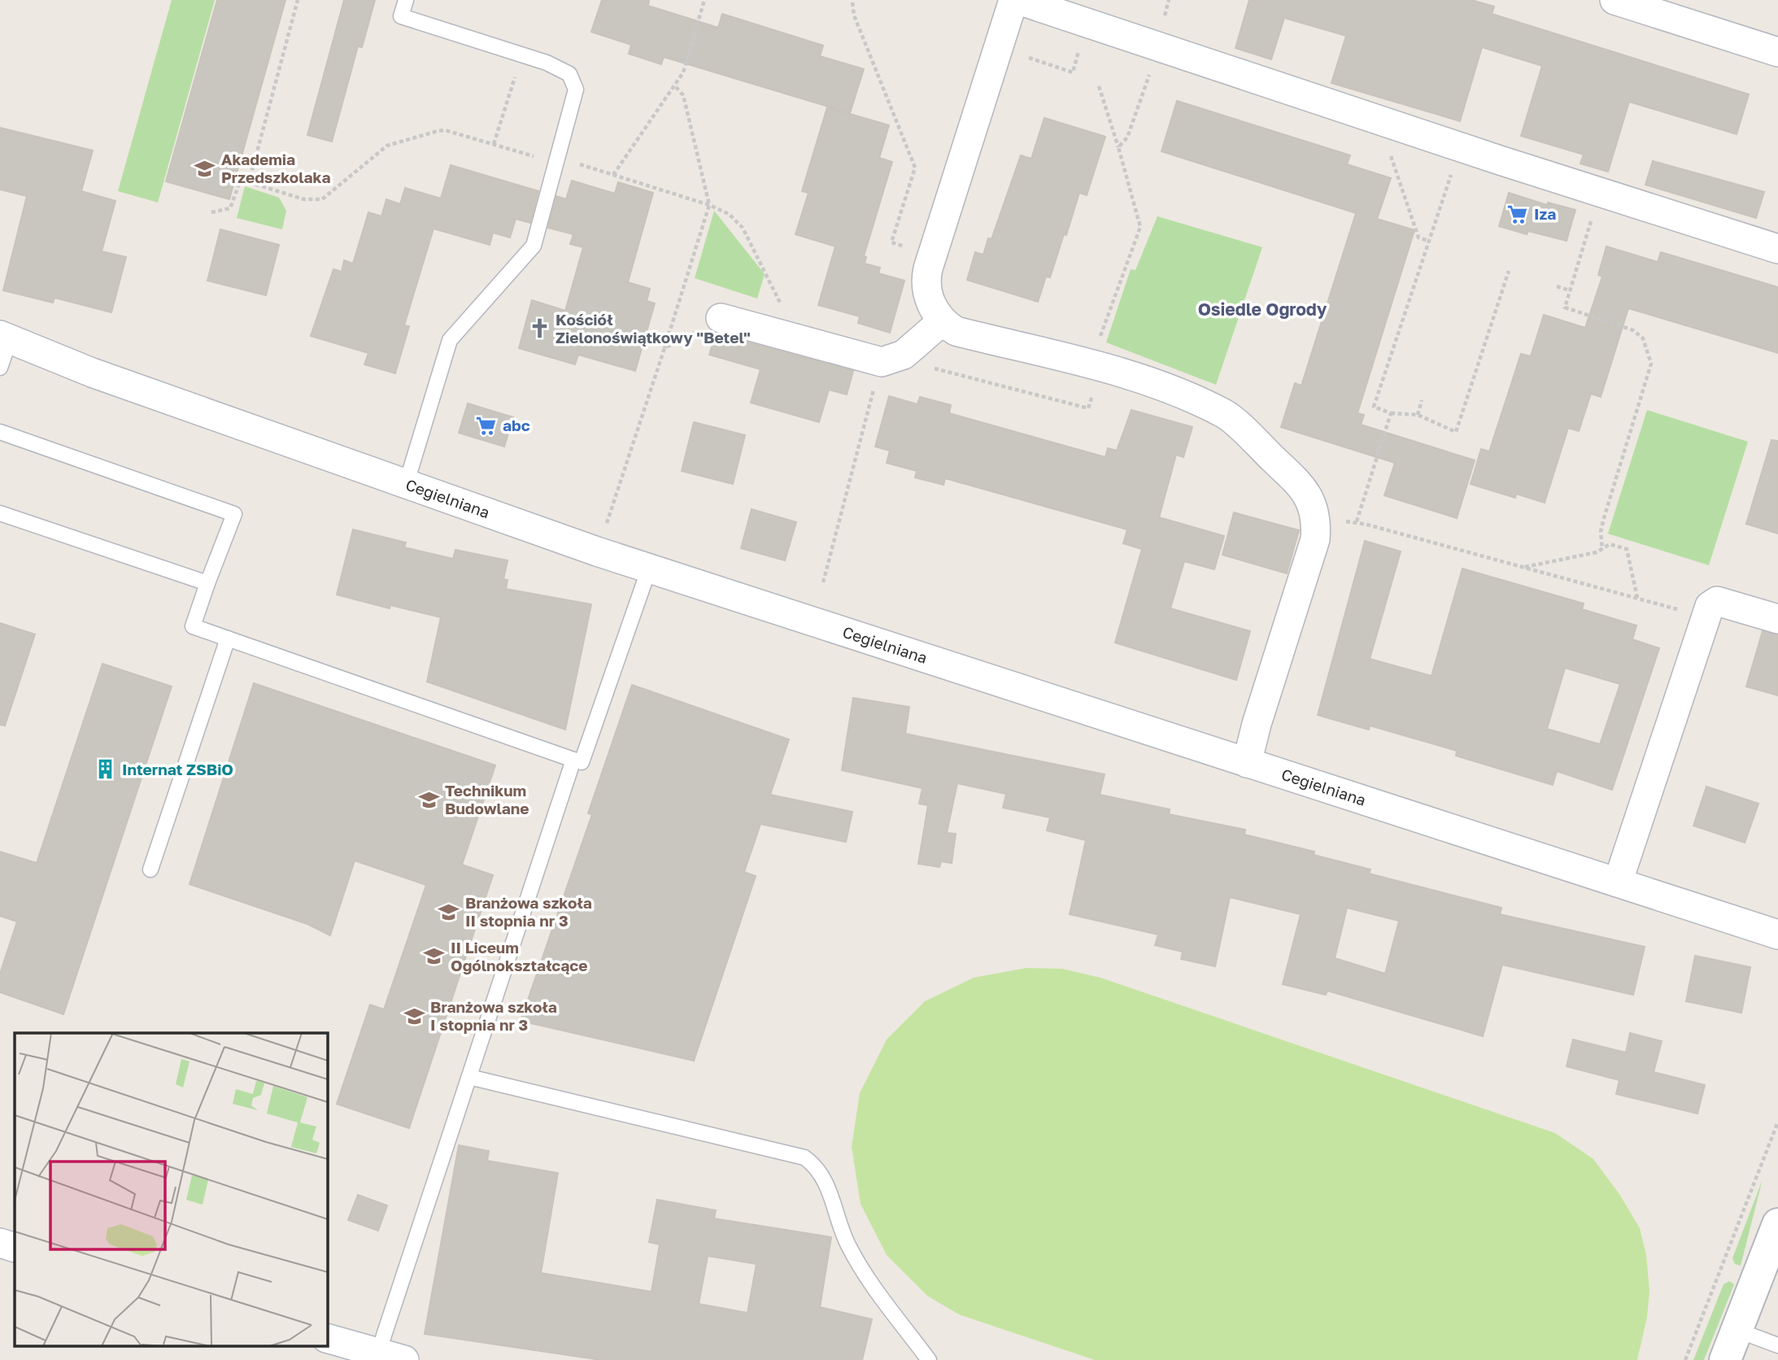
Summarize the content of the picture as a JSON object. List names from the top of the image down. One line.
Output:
{"streets":{"street":["Cegielniana"]},"districts":["Osiedle Ogrody"],"places":{"school or university":["Akademia Przedszkolaka","Technikum Budowlane","Branżowa szkoła II stopnia nr 3","II Liceum Ogólnokształcące","Branżowa szkoła I stopnia nr 3"],"supermarket":["Iza","abc"],"church":["Kościół Zielonoświątkowy \"Betel\""],"building":["Internat ZSBiO"]}}
